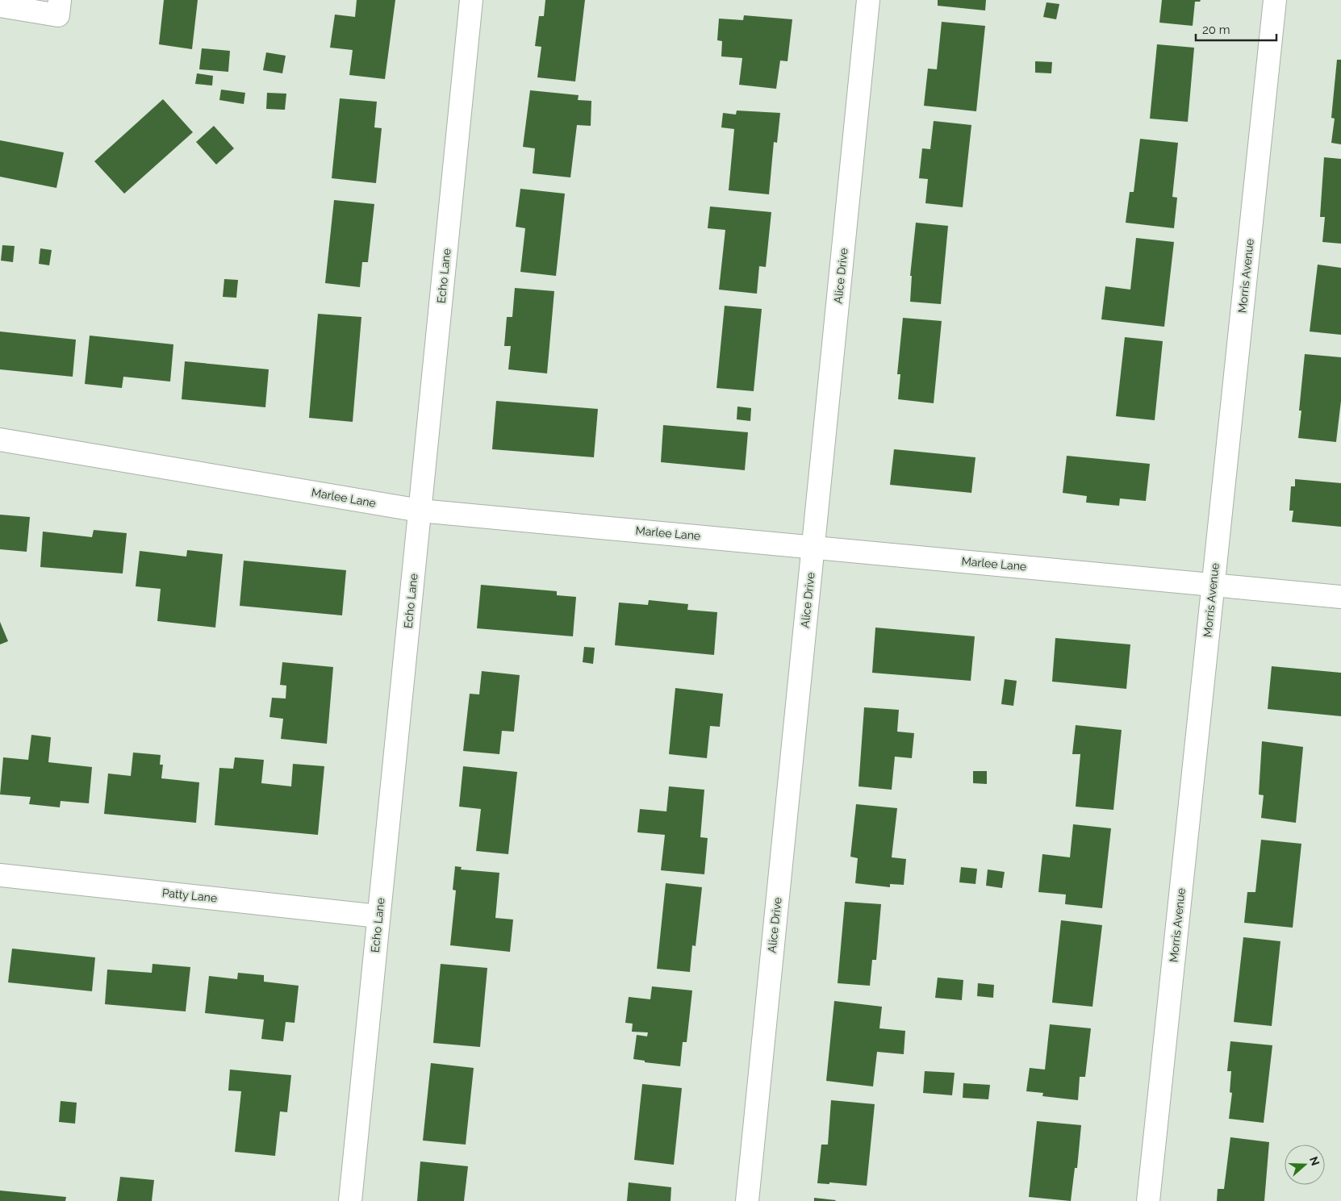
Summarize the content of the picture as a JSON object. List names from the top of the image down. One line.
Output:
{"streets":{"street":["Echo Lane","Alice Drive","Morris Avenue","Marlee Lane","Patty Lane"]},"crossings":[["Echo Lane","Marlee Lane"],["Echo Lane","Patty Lane"],["Alice Drive","Marlee Lane"],["Morris Avenue","Marlee Lane"]],"scale_bar":"20 m","north":"right"}
